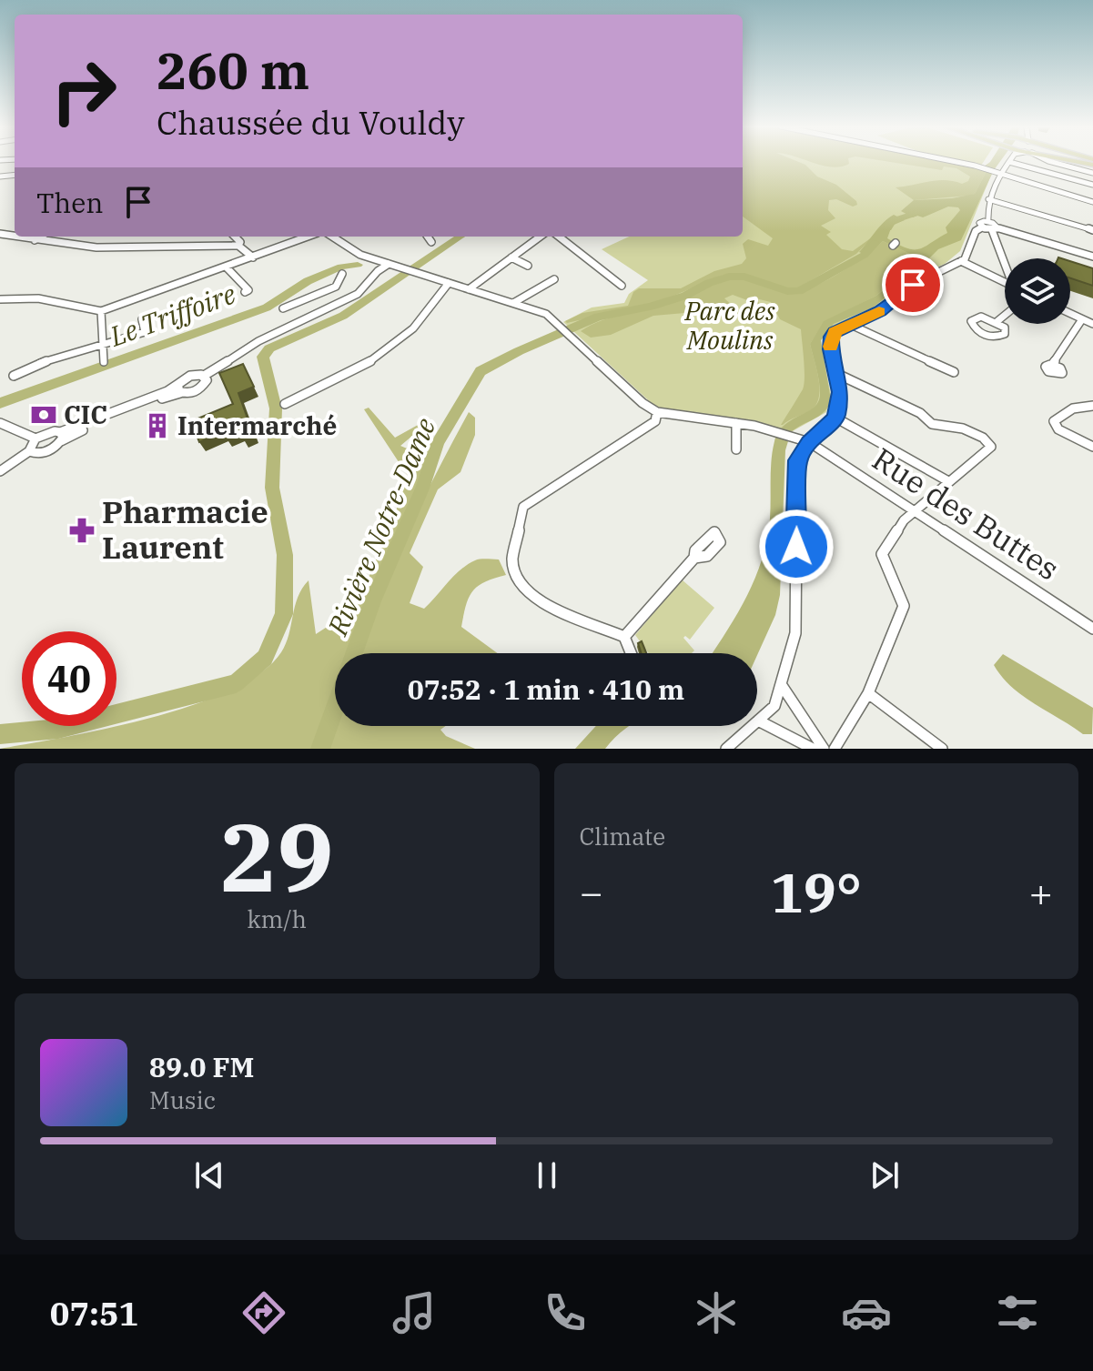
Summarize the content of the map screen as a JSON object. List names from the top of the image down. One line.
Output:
{"streets":{"street":["Rue des Buttes"]},"water":["Le Triffoire","Rivière Notre-Dame"],"parks":["Parc des Moulins"],"places":{"bank":["CIC"],"building":["Intermarché"],"pharmacy":["Pharmacie Laurent"]},"page":{"turn":["260 m","Chaussée du Vouldy"],"then":"Then","limit":"40","trip":"07:52 · 1 min · 410 m","tile":[["29","km/h"],"Climate"],"heat":["−","19°","+"],"song":["89.0 FM","Music"],"tabs":"07:51"}}
